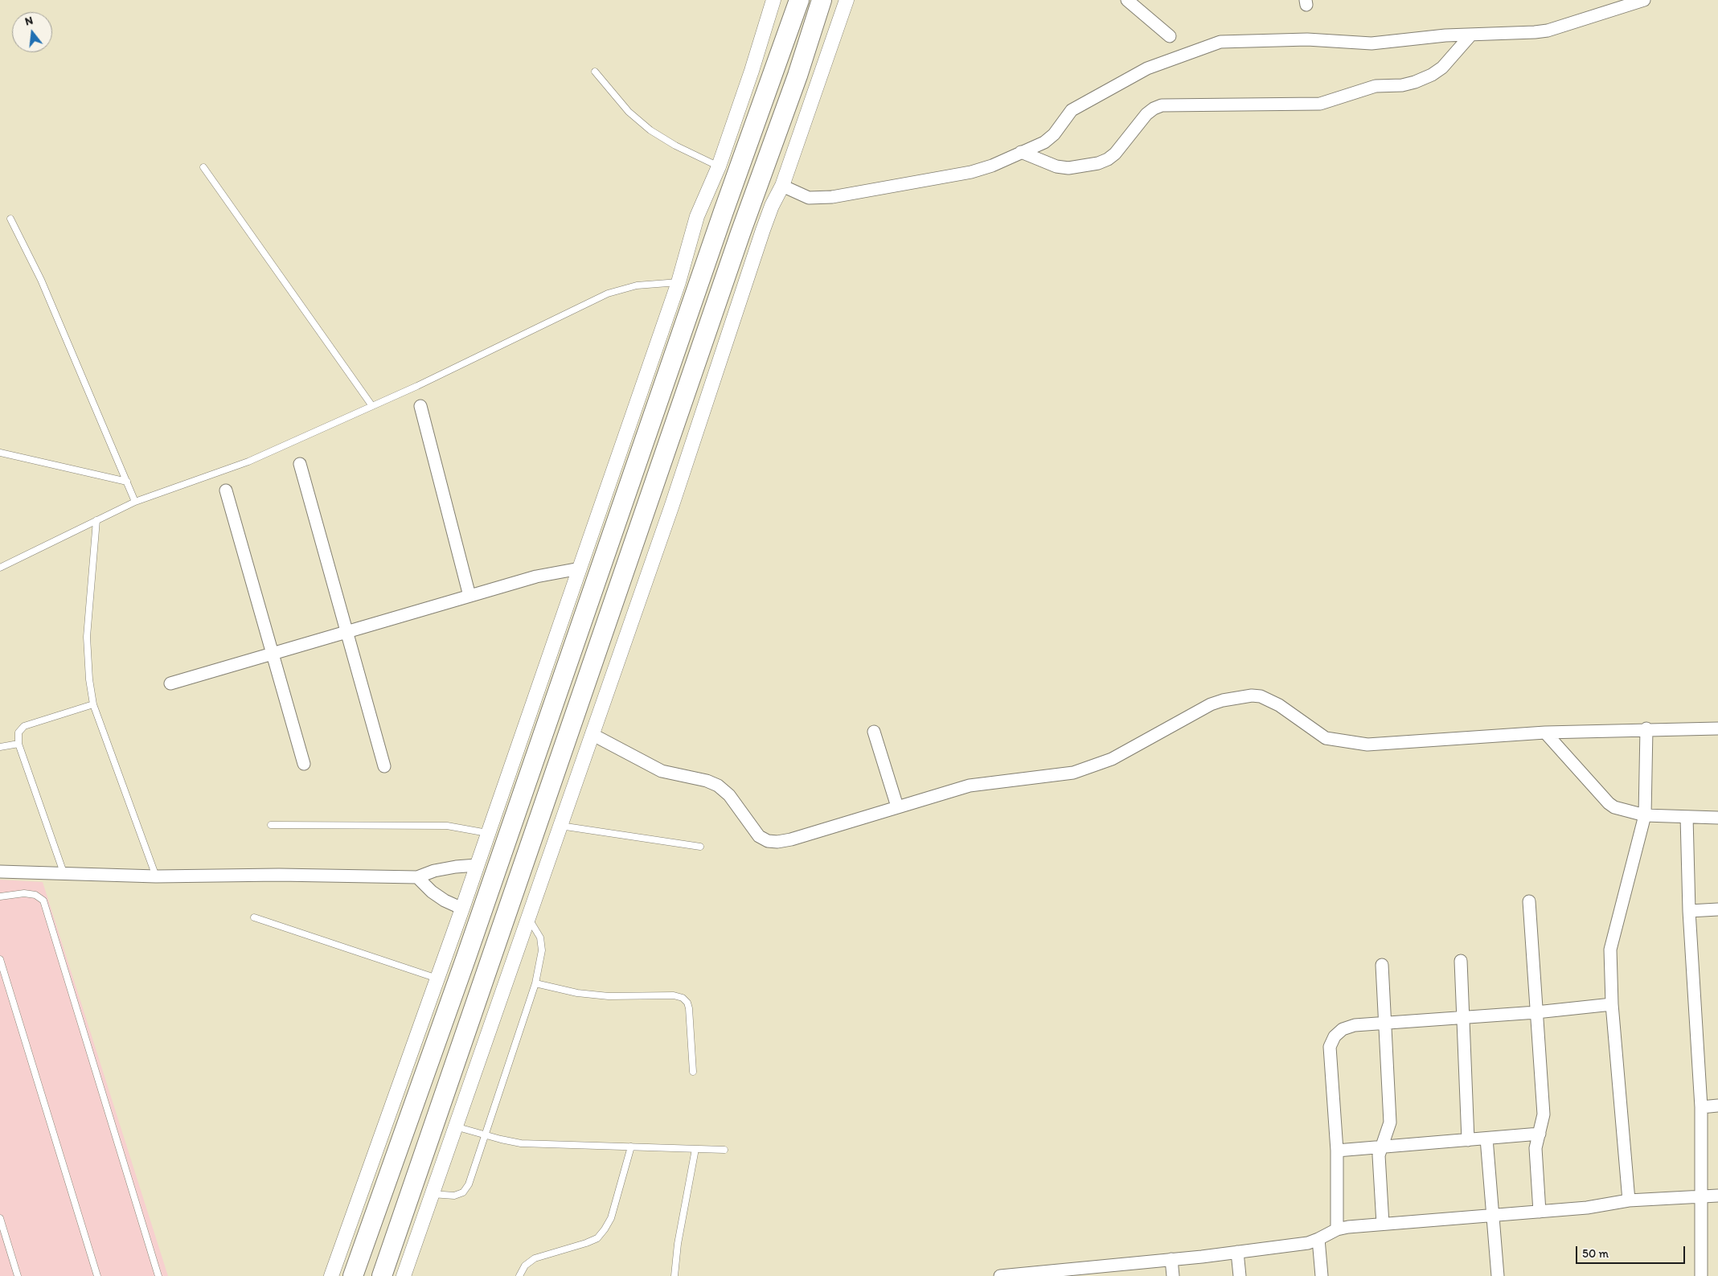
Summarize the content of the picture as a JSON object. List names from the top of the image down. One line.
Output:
{"scale_bar":"50 m","north":"top"}
